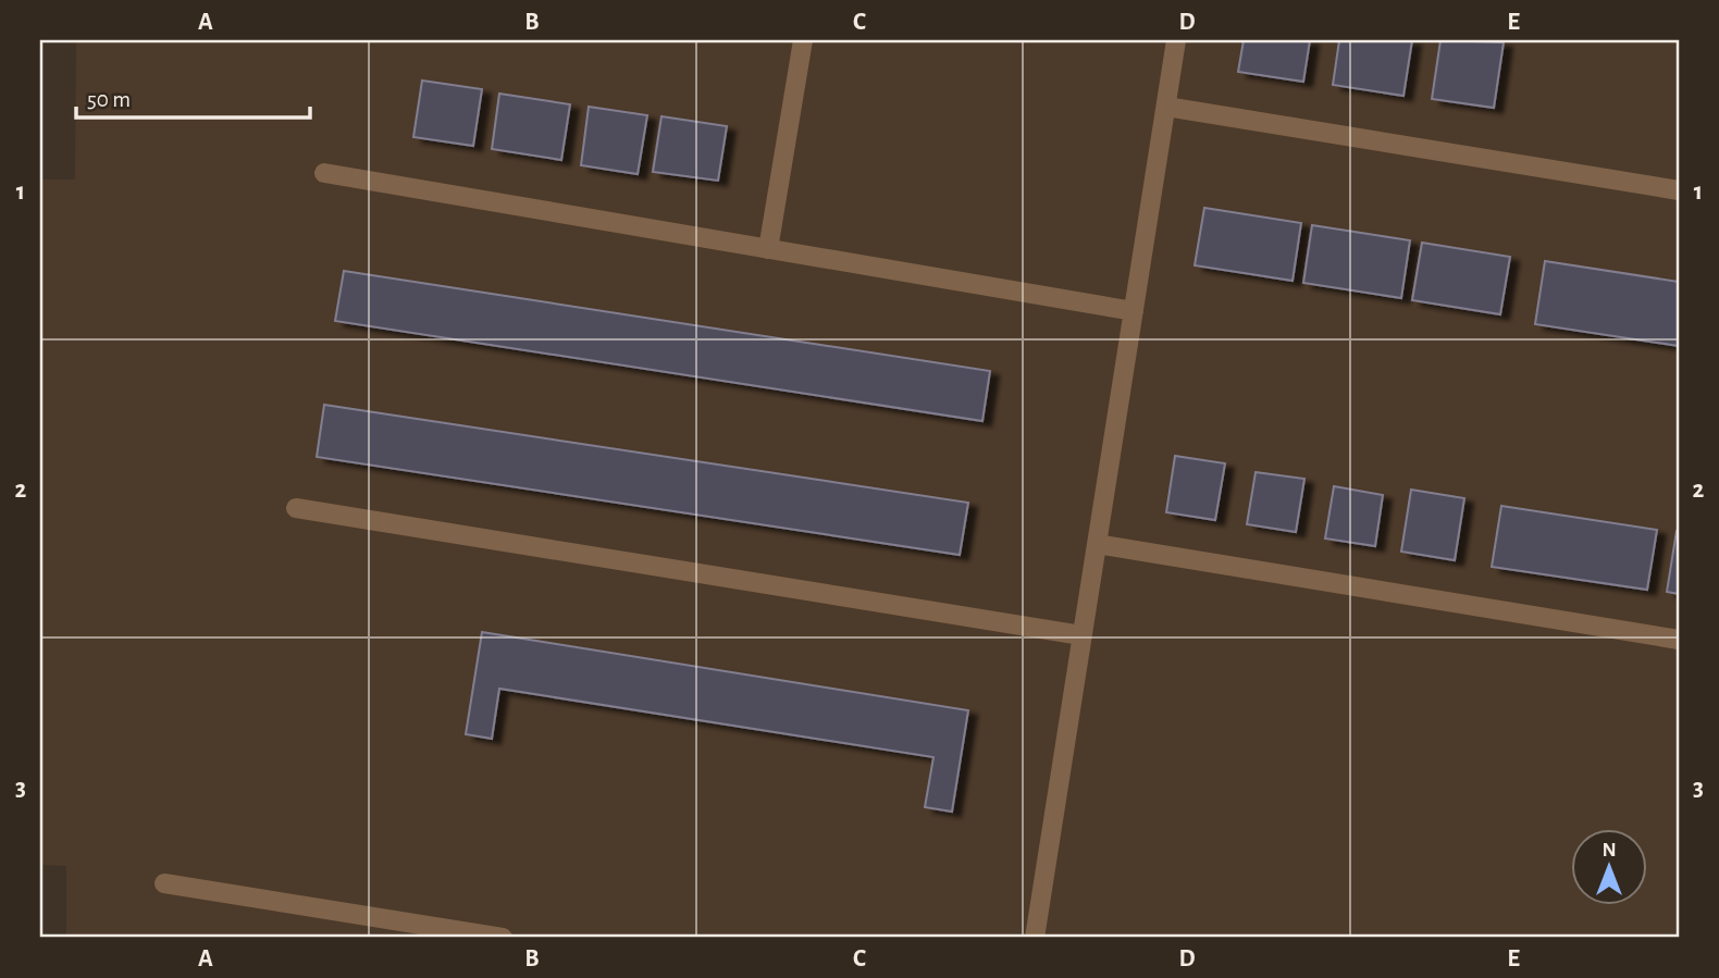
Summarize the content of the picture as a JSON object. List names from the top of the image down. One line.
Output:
{"scale_bar":"50 m","north":"top","grid":{"columns":["A","B","C","D","E"],"rows":["1","2","3"]}}
